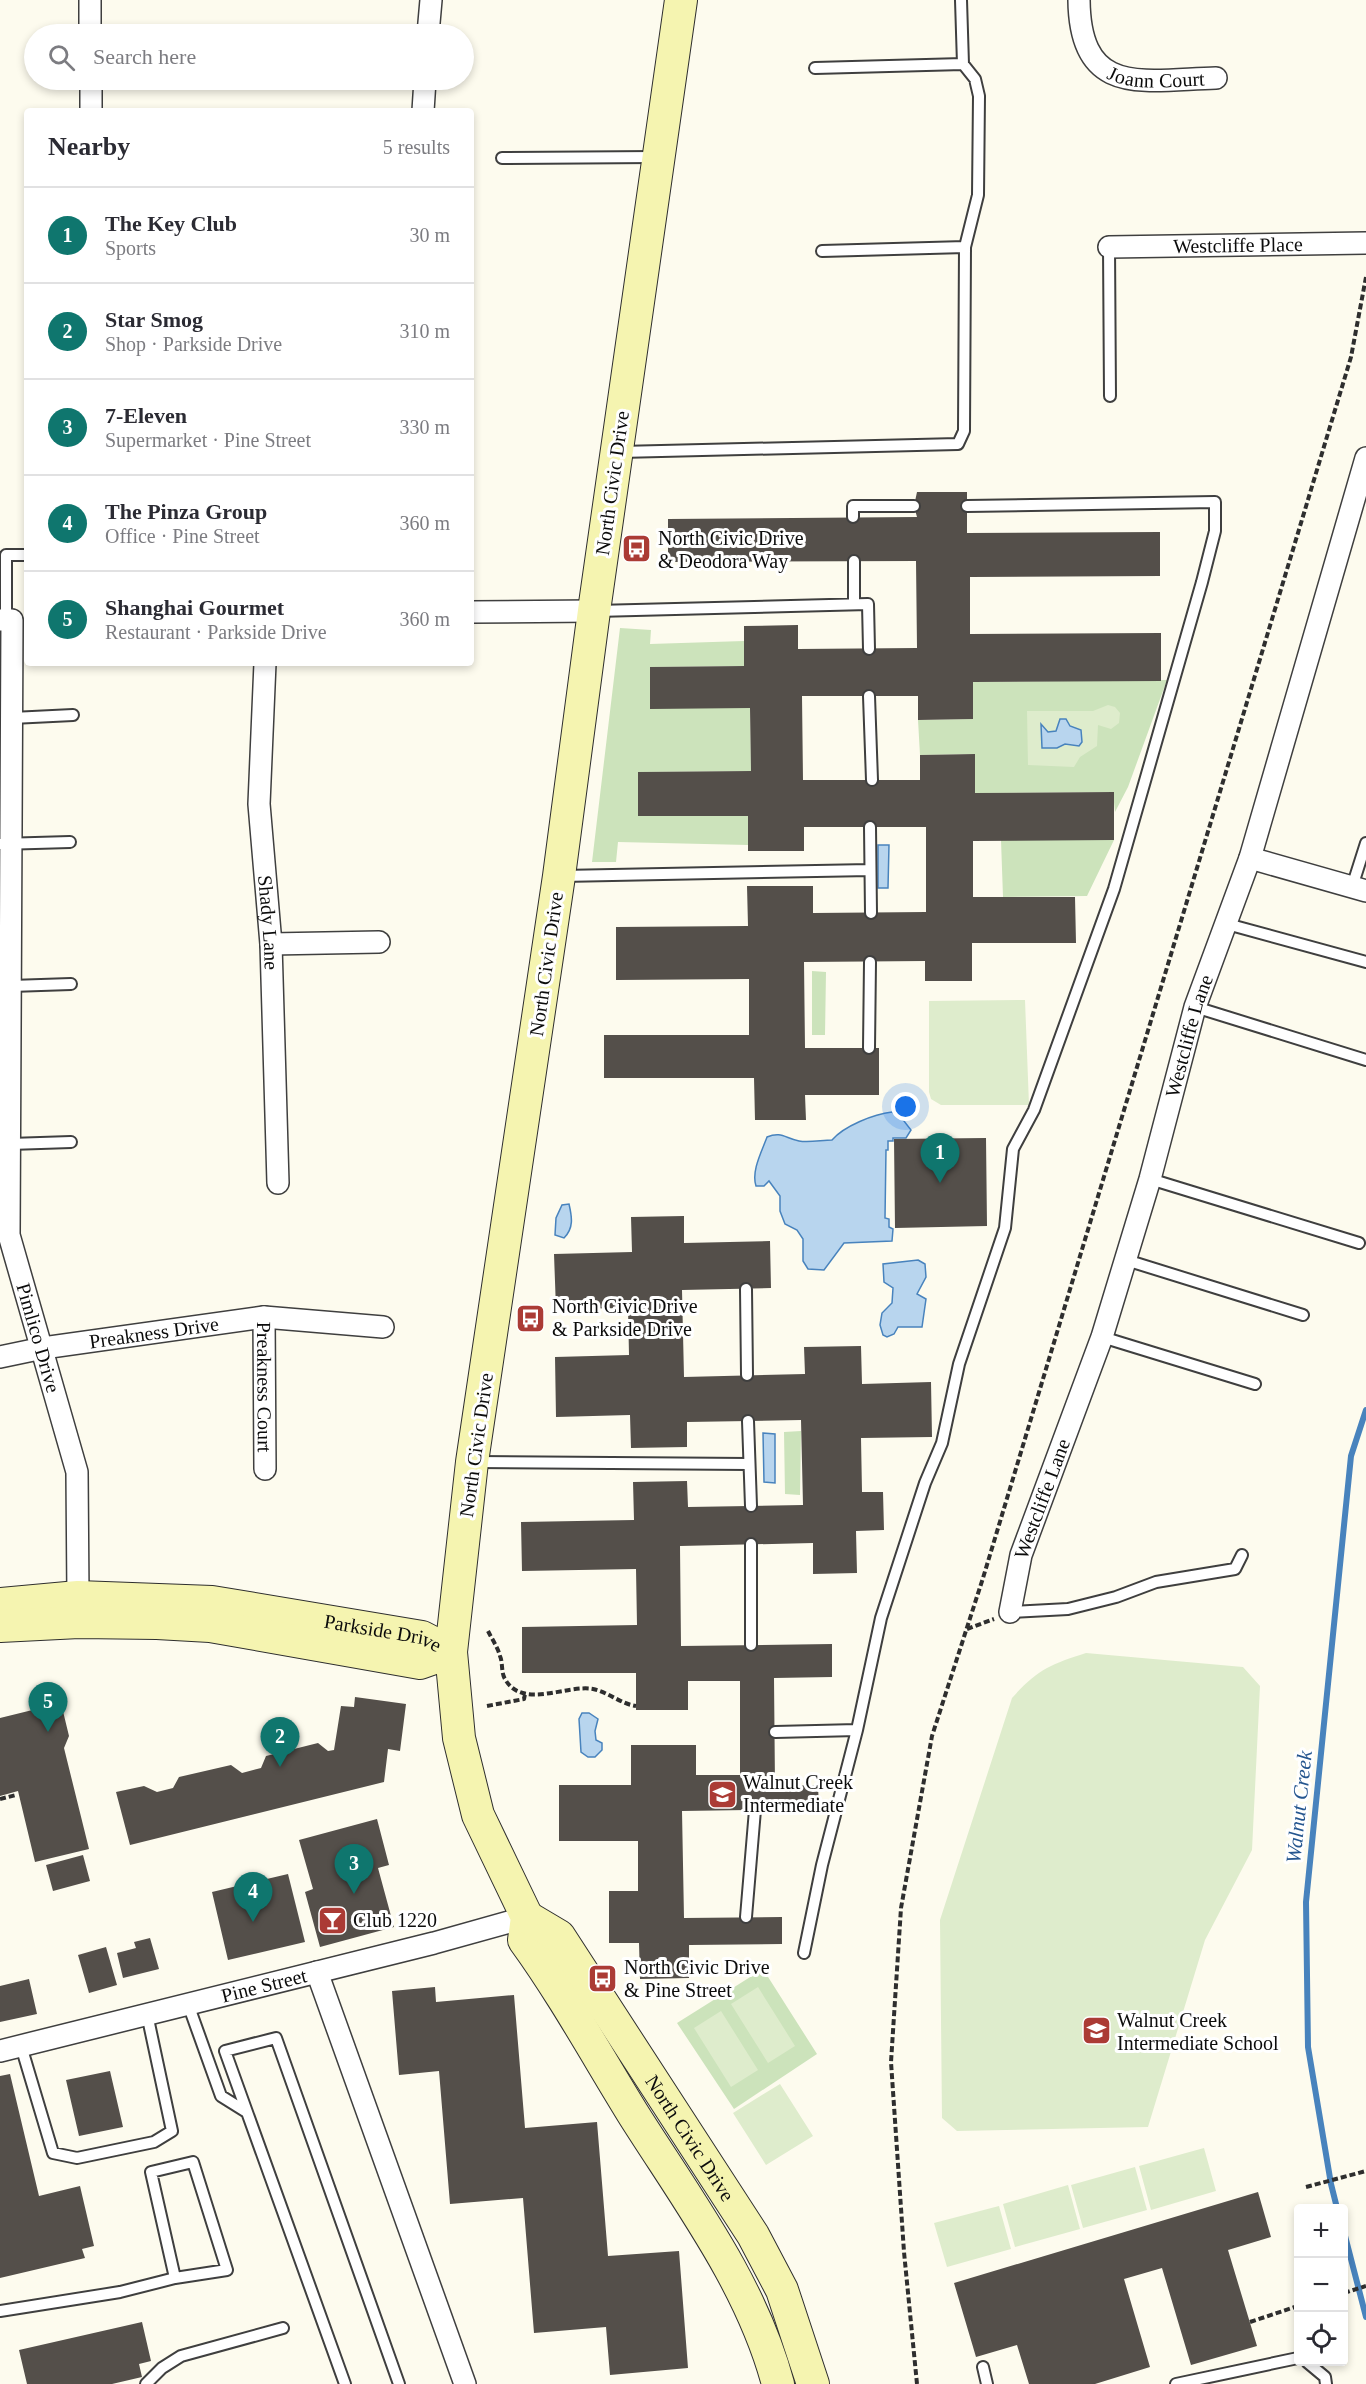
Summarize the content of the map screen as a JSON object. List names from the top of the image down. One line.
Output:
{"streets":{"main road":["North Civic Drive","Parkside Drive"],"street":["Joann Court","Westcliffe Place","Shady Lane","Westcliffe Lane","Preakness Drive","Pimlico Drive","Preakness Court","Pine Street"]},"crossings":[["North Civic Drive","Parkside Drive"],["North Civic Drive","Pine Street"],["Preakness Drive","Pimlico Drive"],["Preakness Drive","Preakness Court"],["Pimlico Drive","Parkside Drive"]],"water":["Walnut Creek"],"places":{"bus stop":["North Civic Drive & Deodora Way","North Civic Drive & Parkside Drive","North Civic Drive & Pine Street"],"school or university":["Walnut Creek Intermediate","Walnut Creek Intermediate School"],"bar":["Club 1220"]},"page":{"search":"Search here","heading":["Nearby","5 results"],"list":[{"mark":"1","name":"The Key Club","note":"Sports","value":"30 m"},{"mark":"2","name":"Star Smog","note":"Shop · Parkside Drive","value":"310 m"},{"mark":"3","name":"7-Eleven","note":"Supermarket · Pine Street","value":"330 m"},{"mark":"4","name":"The Pinza Group","note":"Office · Pine Street","value":"360 m"},{"mark":"5","name":"Shanghai Gourmet","note":"Restaurant · Parkside Drive","value":"360 m"}],"pins":["1","5","2","3","4"],"map_buttons":["+","−"]}}
